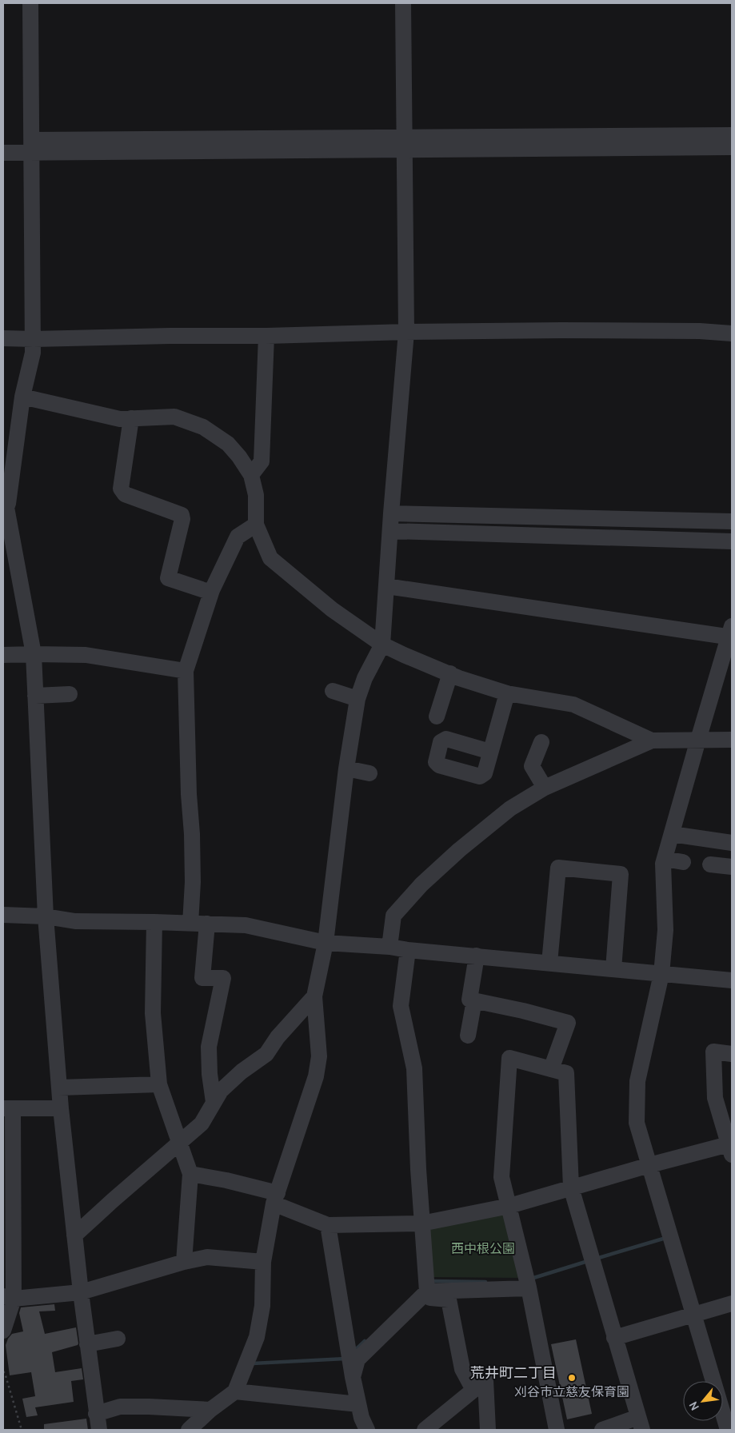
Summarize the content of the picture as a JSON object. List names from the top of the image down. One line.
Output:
{"districts":["荒井町二丁目"],"parks":["西中根公園"],"places":["刈谷市立慈友保育園"],"north":"bottom left"}
